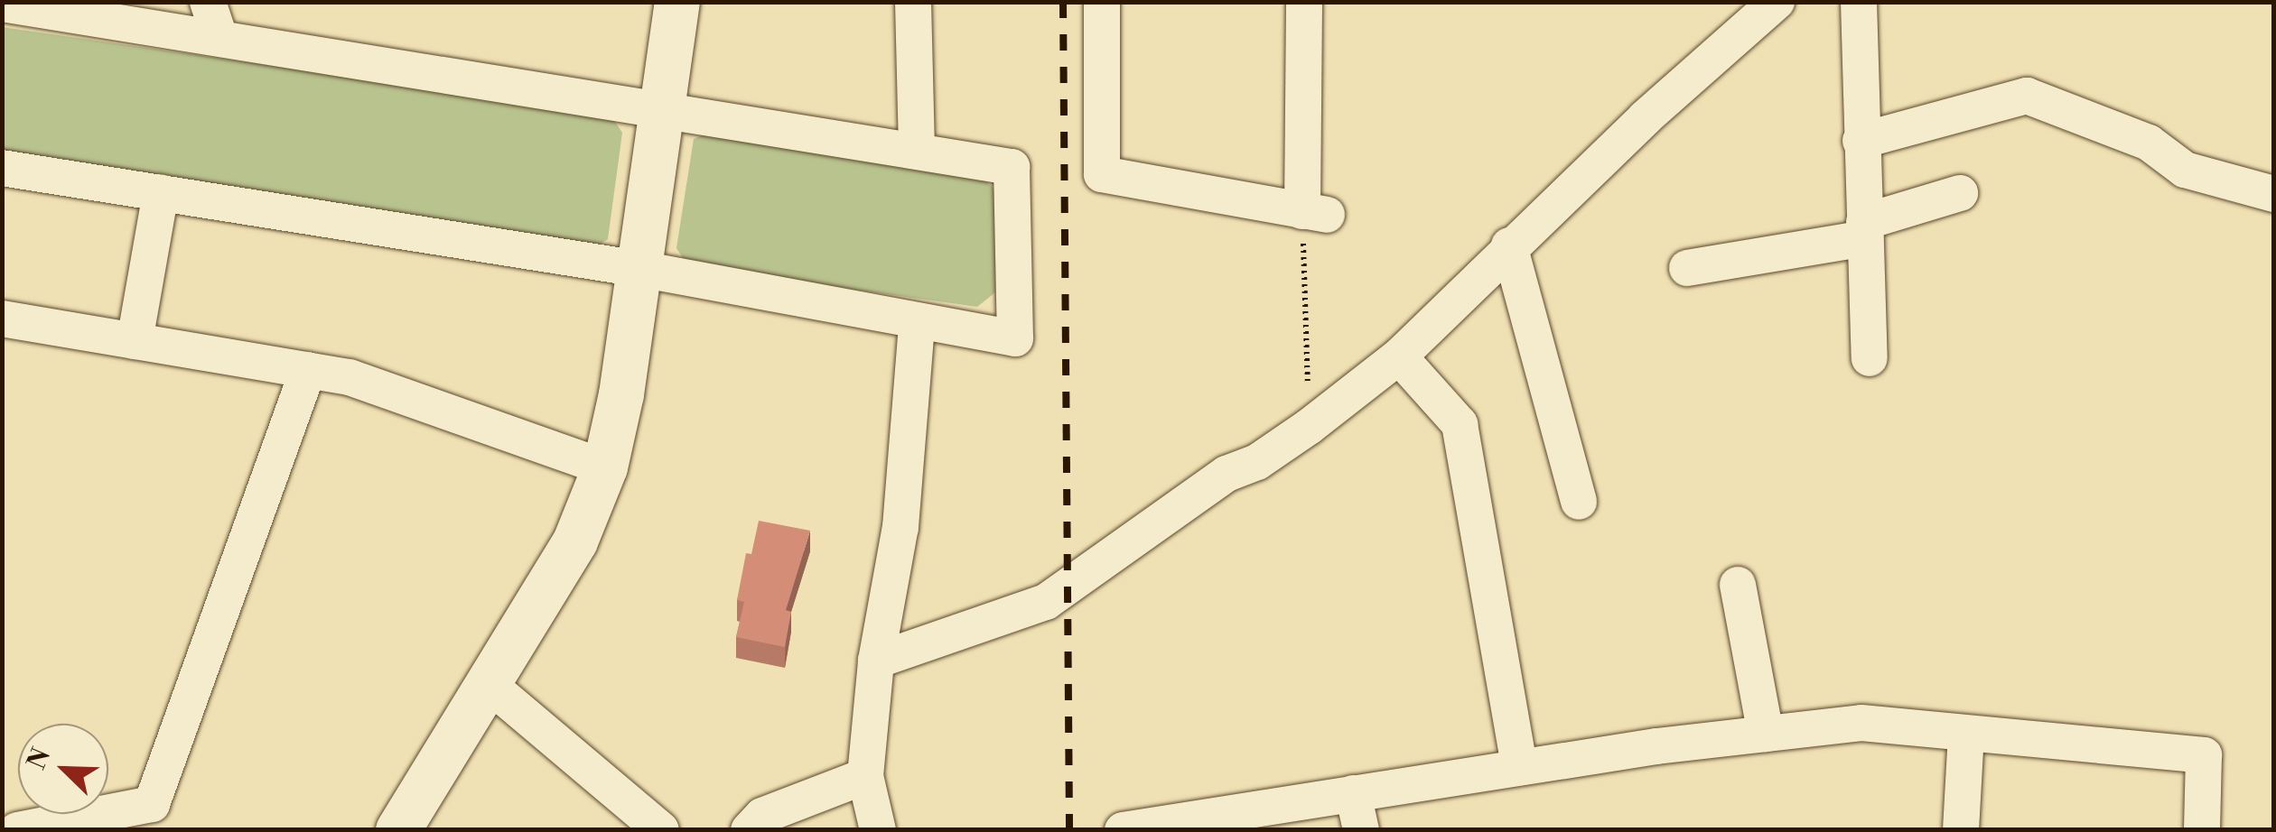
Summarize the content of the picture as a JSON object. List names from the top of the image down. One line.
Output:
{"north":"top left"}
